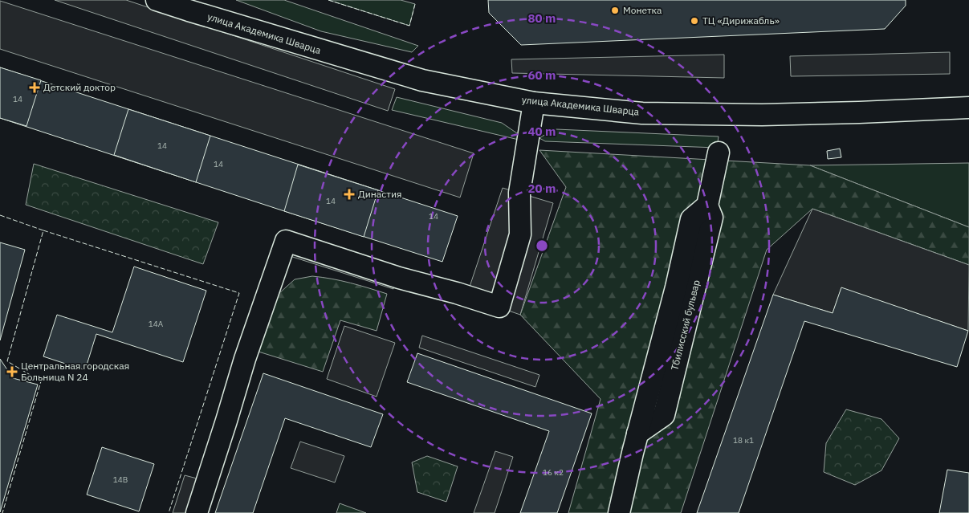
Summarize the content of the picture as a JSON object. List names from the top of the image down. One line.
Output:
{"streets":{"street":["улица Академика Шварца","Тбилисский бульвар"]},"places":{"other":["Монетка","ТЦ «Дирижабль»"],"health":["Детский доктор","Династия","Центральная городская Больница N 24"]},"house_numbers":["14","14","14","14","14","14А","18 к1","16 к2","14В"],"rings":["80 m","60 m","40 m","20 m"]}
